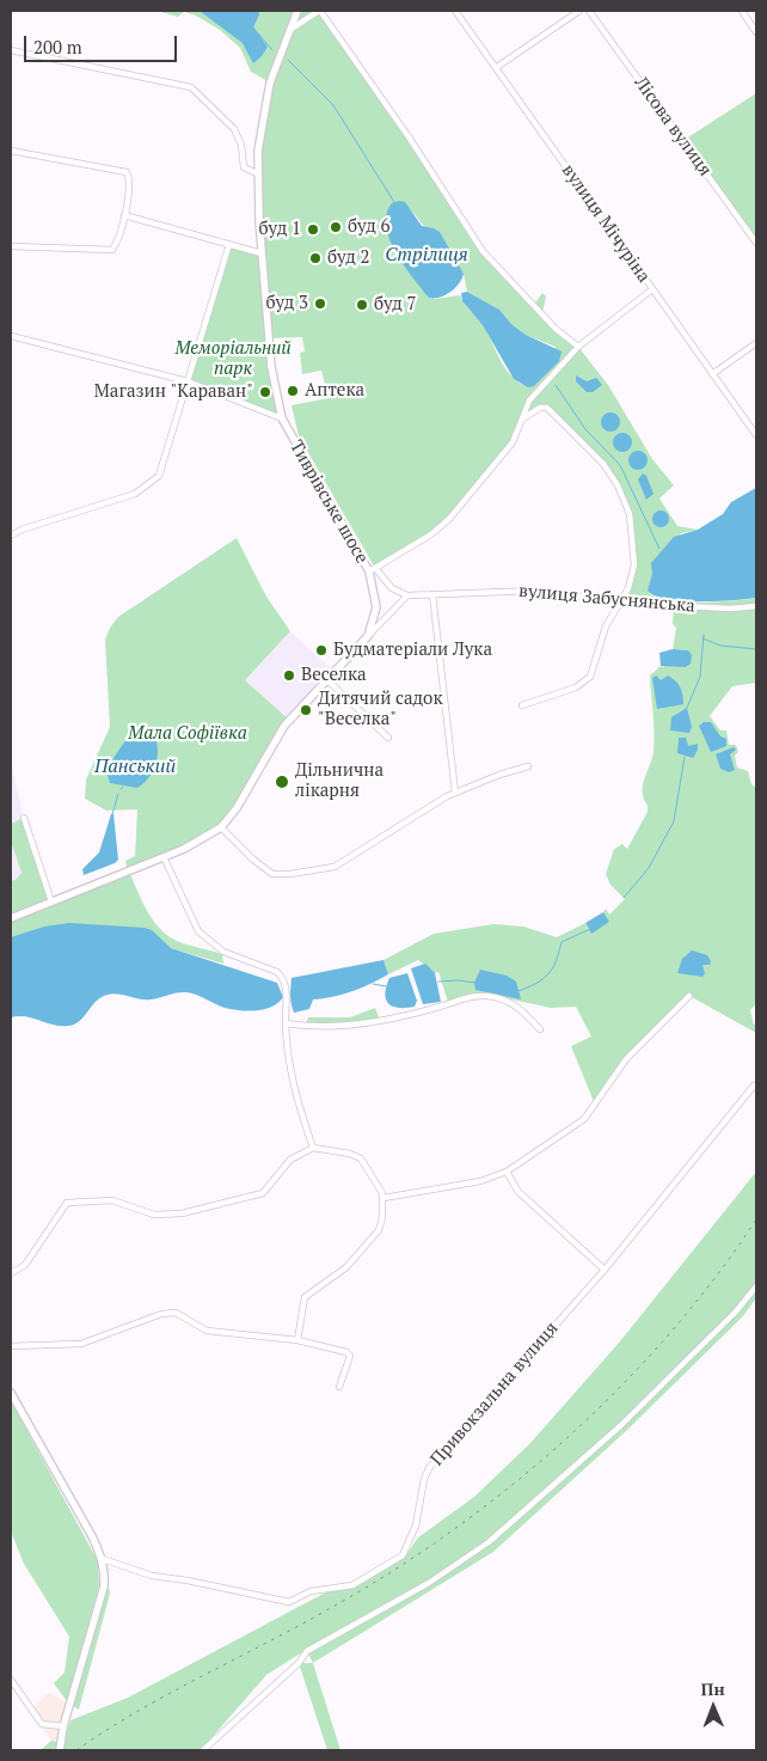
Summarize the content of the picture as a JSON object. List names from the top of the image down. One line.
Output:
{"streets":{"main road":["Тиврівське шосе"],"street":["Лісова вулиця","вулиця Мічуріна","вулиця Забуснянська","Привокзальна вулиця"]},"water":["Стрілиця","Панський"],"parks":["Меморіальний парк","Мала Софіївка"],"places":["буд 6","буд 1","буд 2","буд 3","буд 7","Аптека","Магазин \"Караван\"","Будматеріали Лука","Веселка","Дитячий садок \"Веселка\"","Дільнична лікарня"],"scale_bar":"200 m","north":"top"}
